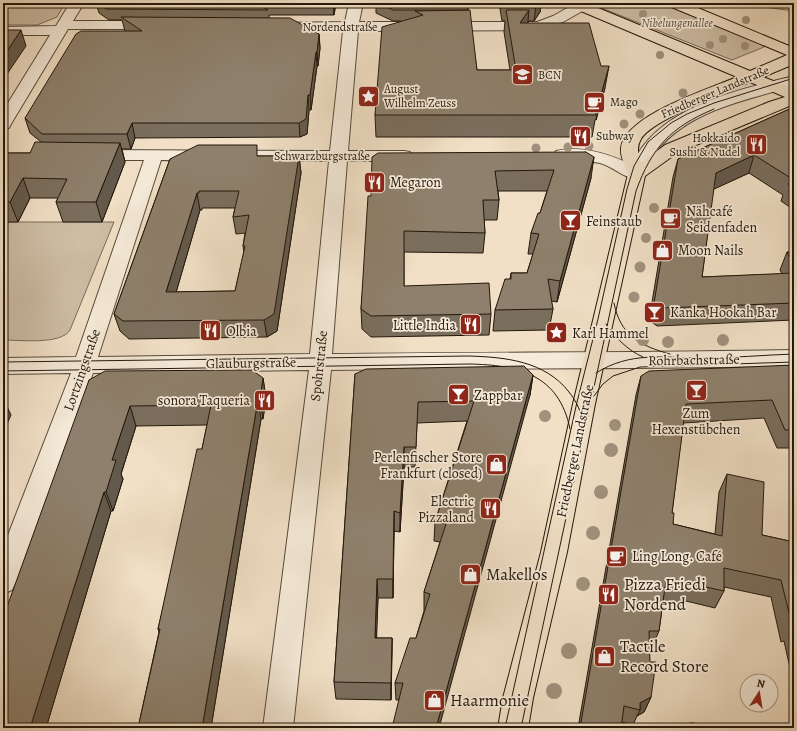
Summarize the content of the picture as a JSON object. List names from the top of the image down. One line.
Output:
{"streets":{"main road":["Friedberger Landstraße"],"street":["Nordendstraße","Schwarzburgstraße","Rohrbachstraße","Glauburgstraße","Spohrstraße","Lortzingstraße"]},"crossings":[["Nordendstraße","Spohrstraße"],["Friedberger Landstraße","Rohrbachstraße"],["Friedberger Landstraße","Glauburgstraße"],["Schwarzburgstraße","Spohrstraße"],["Schwarzburgstraße","Lortzingstraße"],["Rohrbachstraße","Glauburgstraße"],["Glauburgstraße","Spohrstraße"],["Glauburgstraße","Lortzingstraße"]],"parks":["Nibelungenallee"],"places":{"school or university":["BCN"],"place":["August Wilhelm Zeuss","Karl Hammel"],"cafe":["Mago","Nähcafé Seidenfaden","Ling Long. Café"],"restaurant":["Subway","Hokkaido Sushi & Nudel","Megaron","Little India","Olbia","sonora Taqueria","Electric Pizzaland","Pizza Friedi Nordend"],"bar":["Feinstaub","Kanka Hookah Bar","Zum Hexenstübchen","Zappbar"],"shop":["Moon Nails","Perlenfischer Store Frankfurt (closed)","Makellos","Tactile Record Store","Haarmonie"]},"north":"top"}
